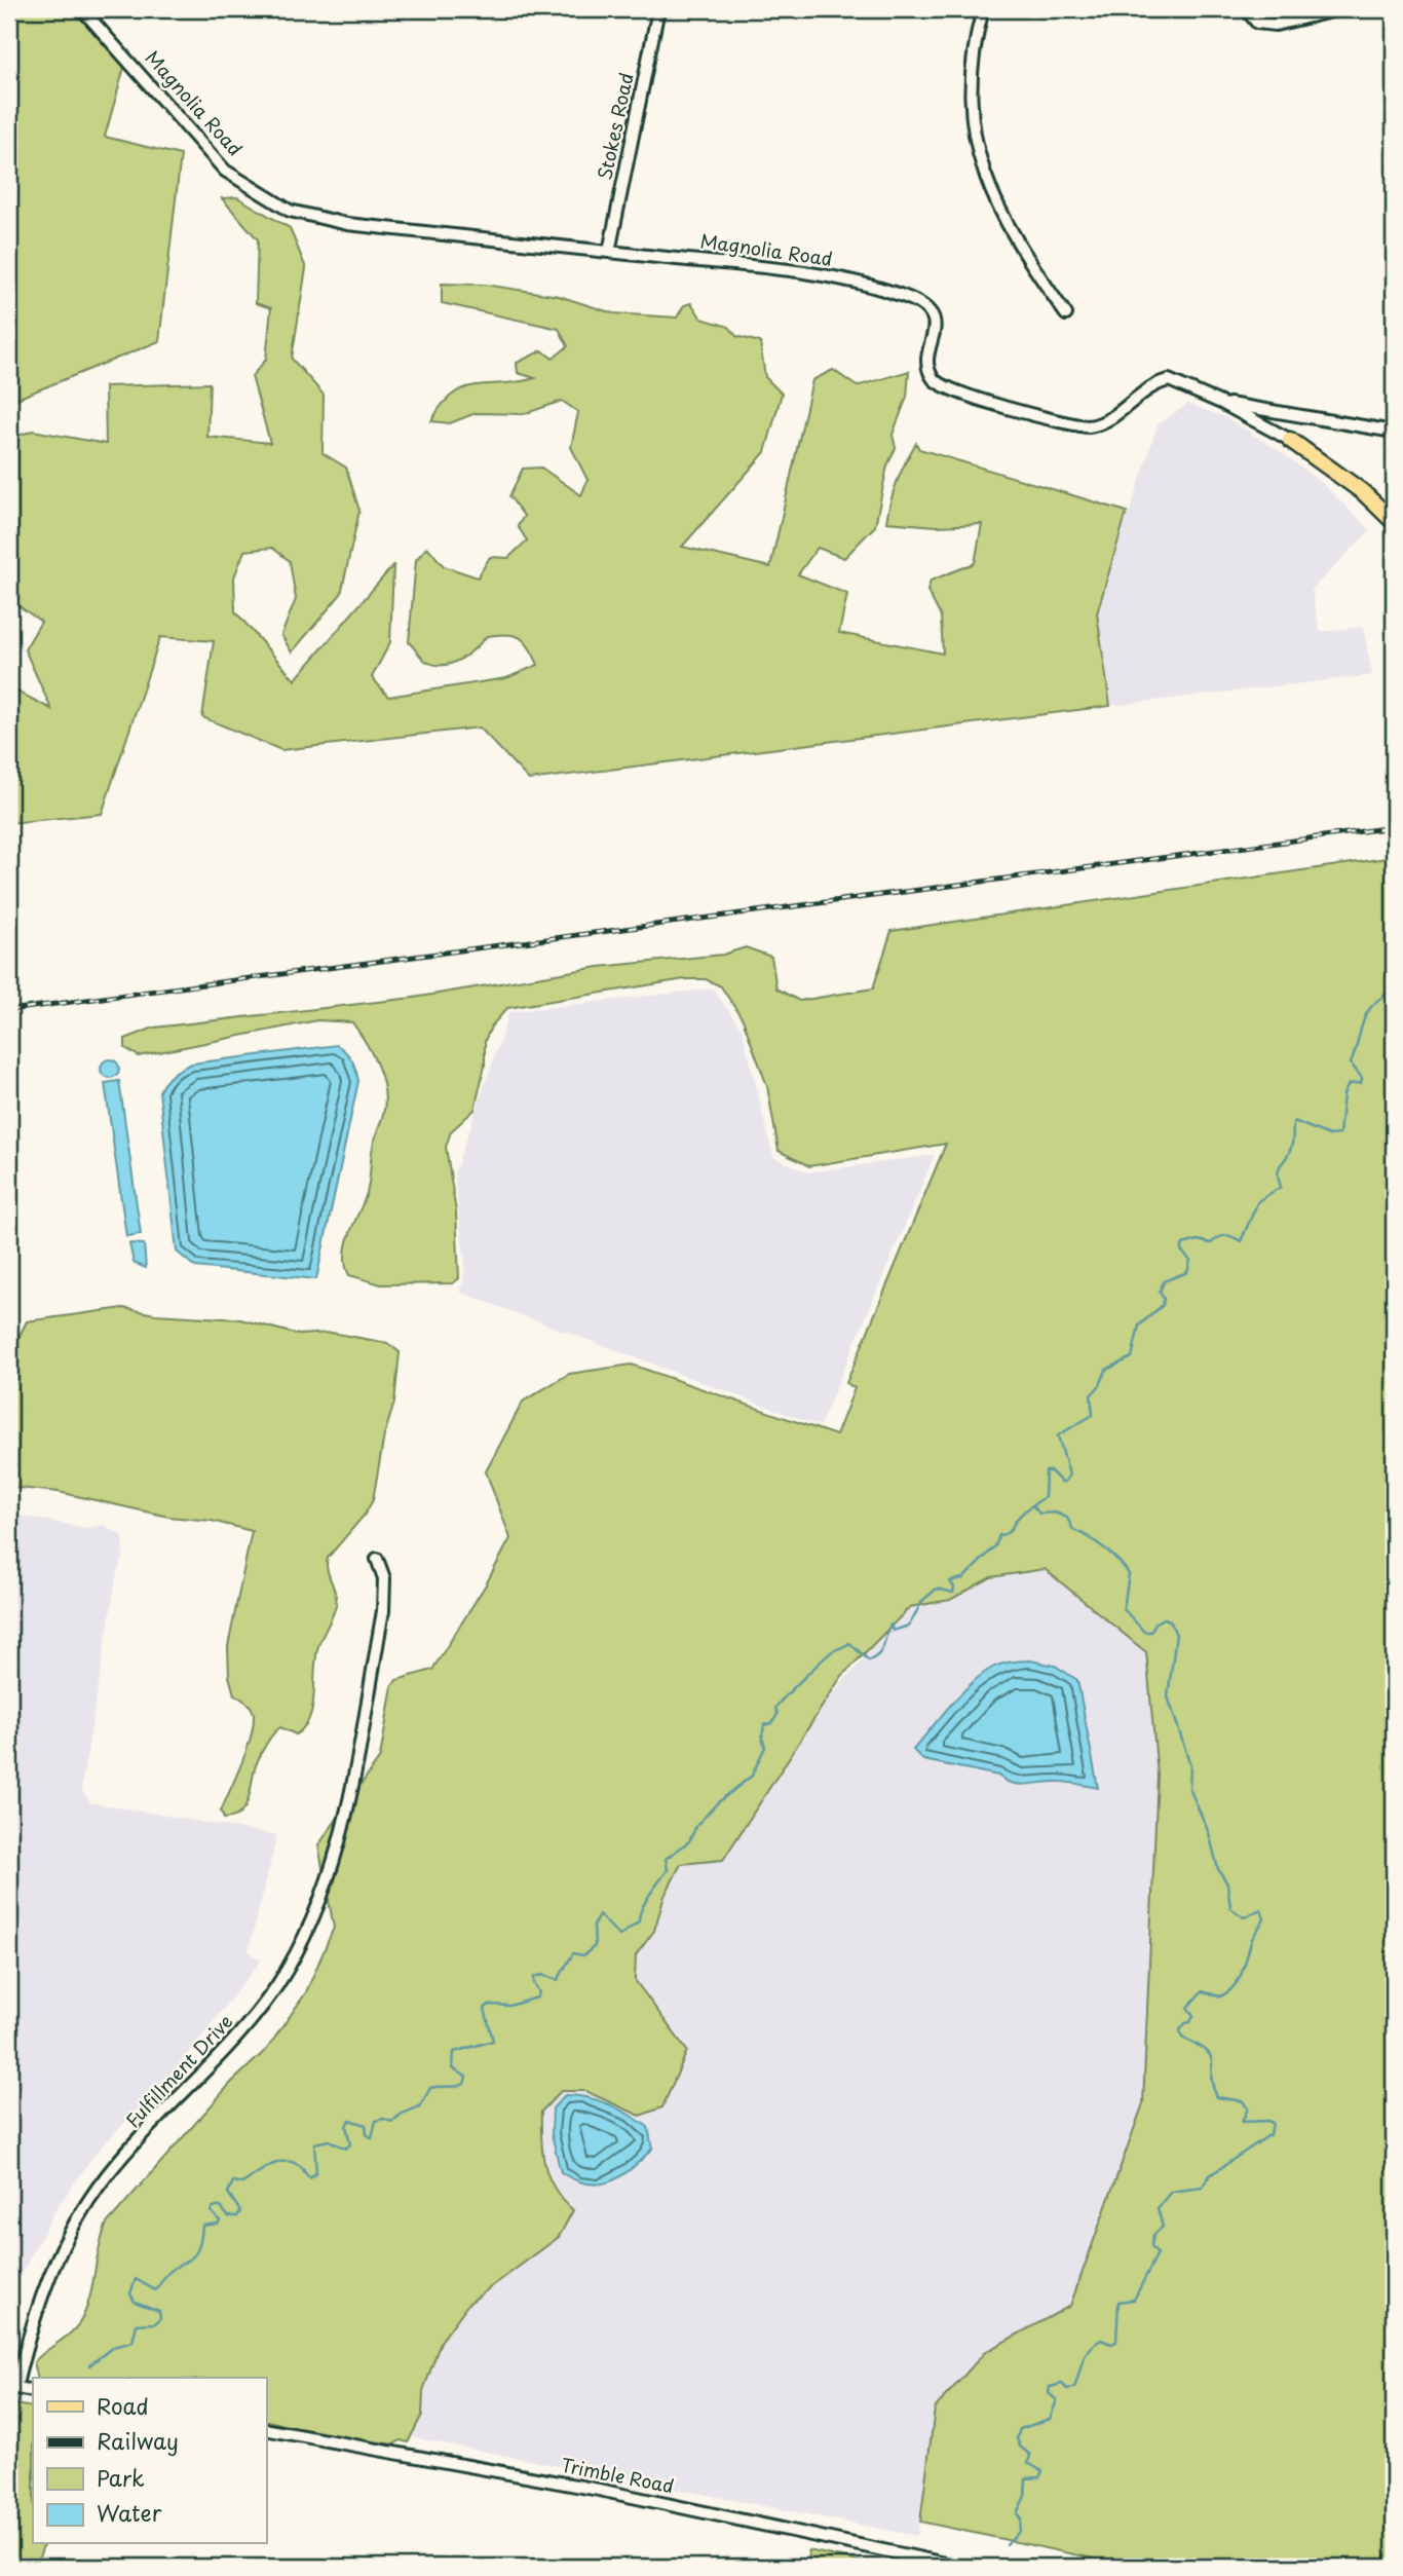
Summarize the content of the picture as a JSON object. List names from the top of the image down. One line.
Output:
{"streets":{"main road":["Magnolia Road"],"street":["Stokes Road","Fulfillment Drive","Trimble Road"]},"crossings":[["Magnolia Road","Stokes Road"]],"legend":["Road","Railway","Park","Water"]}
